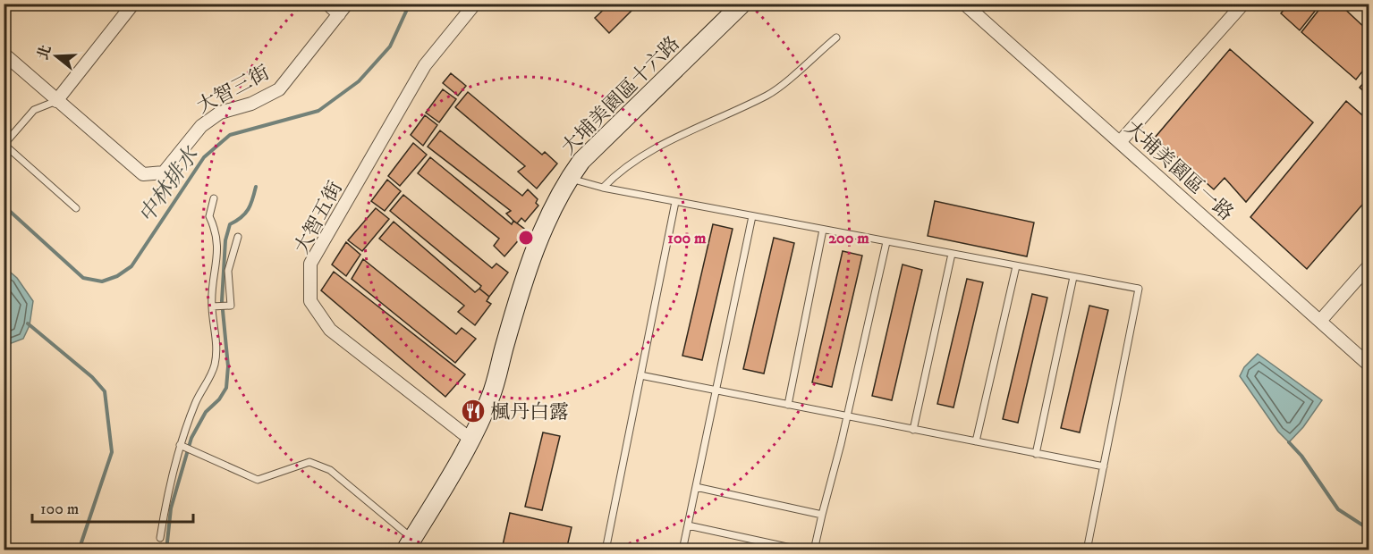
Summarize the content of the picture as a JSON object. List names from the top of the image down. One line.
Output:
{"streets":{"street":["大智三街","大埔美園區十六路","大埔美園區一路","大智五街"]},"crossings":[["大埔美園區十六路","大智五街"]],"water":["中林排水"],"places":{"restaurant":["楓丹白露"]},"scale_bar":"100 m","north":"left","rings":["100 m","200 m"]}
